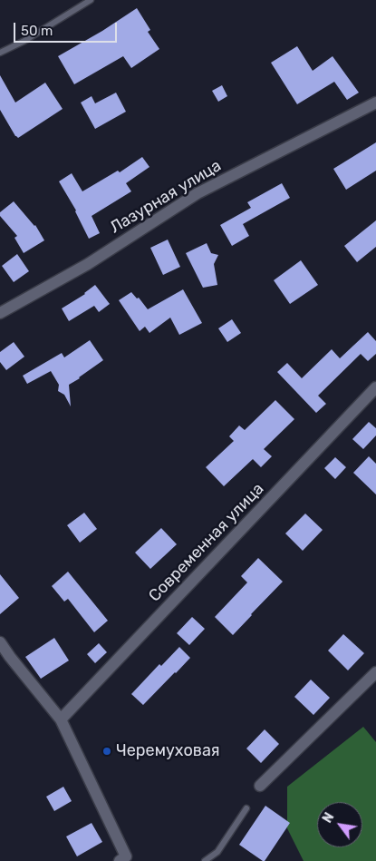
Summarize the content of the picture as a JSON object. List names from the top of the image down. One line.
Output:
{"streets":{"street":["Лазурная улица","Современная улица"]},"places":["Черемуховая"],"scale_bar":"50 m","north":"top left"}
